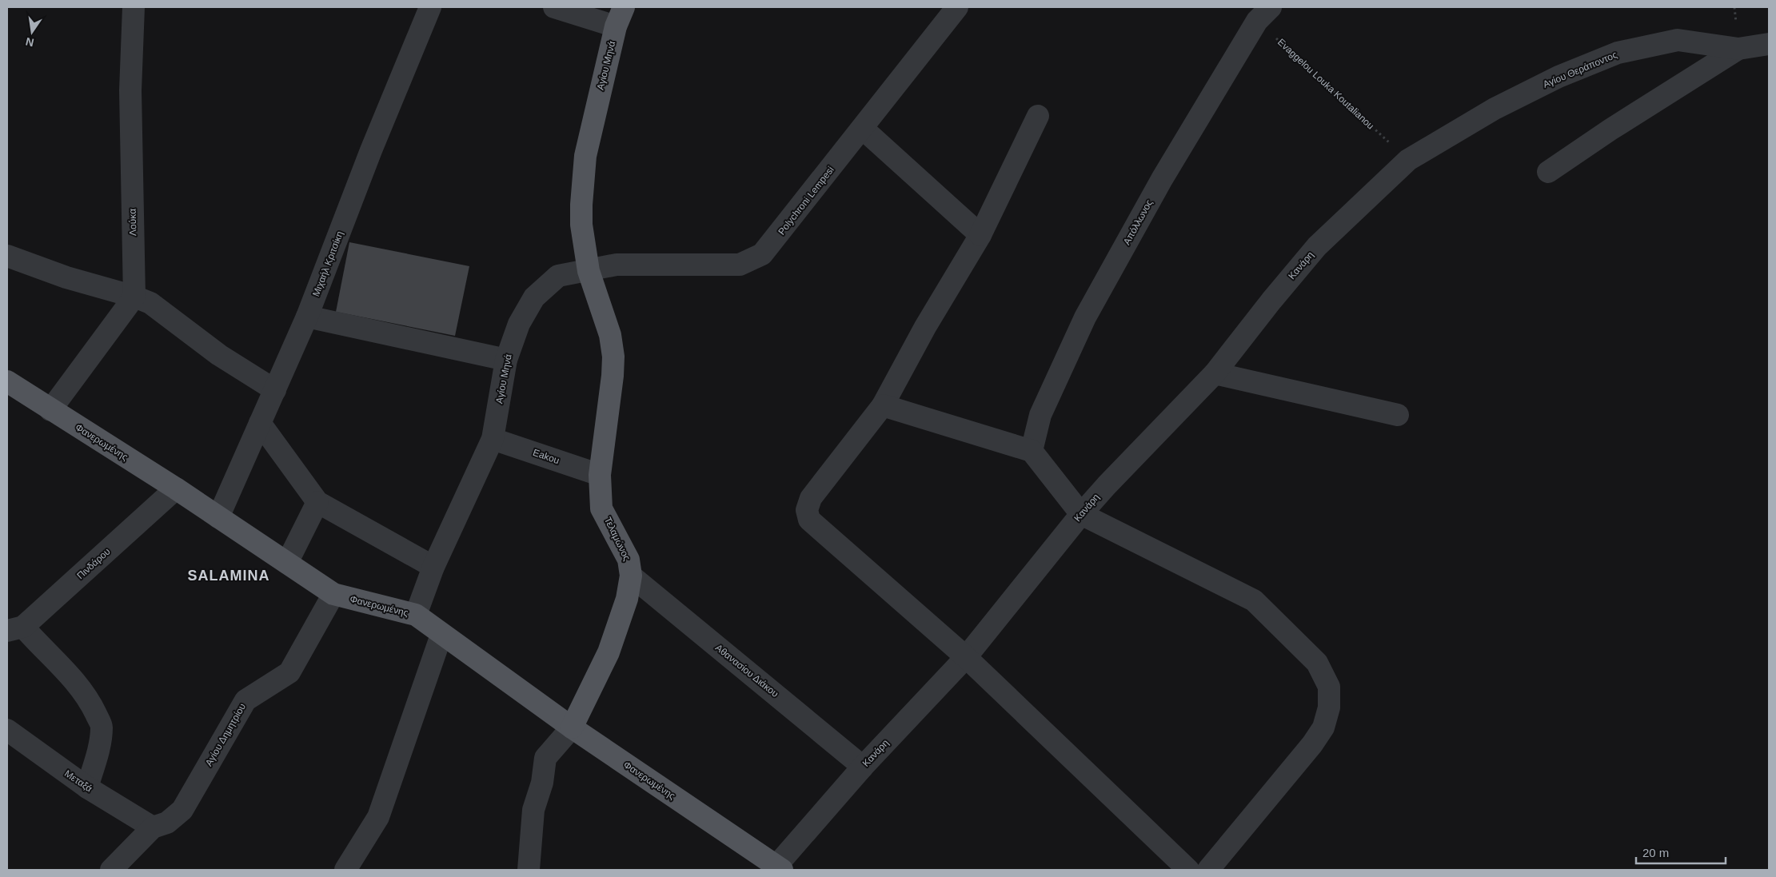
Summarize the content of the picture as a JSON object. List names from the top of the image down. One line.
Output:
{"streets":{"main road":["Αγίου Μηνά","Φανερωμένης","Τελαμώνος"],"street":["Αγίου Θεράποντος","Polychroni Lempesi","Λούκα","Απόλλωνος","Μιχαήλ Κριτσίκη","Κανάρη","Eakou","Πινδάρου","Αθανασίου Διάκου","Αγίου Δημητρίου","Μεταξά"],"path":["Evaggelou Louka Koutalianou"]},"crossings":[["Αγίου Μηνά","Polychroni Lempesi"],["Αγίου Μηνά","Φανερωμένης"],["Αγίου Μηνά","Eakou"],["Αγίου Μηνά","Τελαμώνος"],["Αγίου Θεράποντος","Evaggelou Louka Koutalianou"],["Αγίου Θεράποντος","Κανάρη"],["Evaggelou Louka Koutalianou","Απόλλωνος"],["Evaggelou Louka Koutalianou","Κανάρη"],["Polychroni Lempesi","Τελαμώνος"],["Μιχαήλ Κριτσίκη","Φανερωμένης"],["Κανάρη","Φανερωμένης"],["Κανάρη","Αθανασίου Διάκου"],["Φανερωμένης","Τελαμώνος"],["Φανερωμένης","Πινδάρου"],["Φανερωμένης","Αγίου Δημητρίου"],["Eakou","Τελαμώνος"],["Τελαμώνος","Αθανασίου Διάκου"],["Αγίου Δημητρίου","Μεταξά"]],"districts":["SALAMINA"],"scale_bar":"20 m","north":"bottom"}
